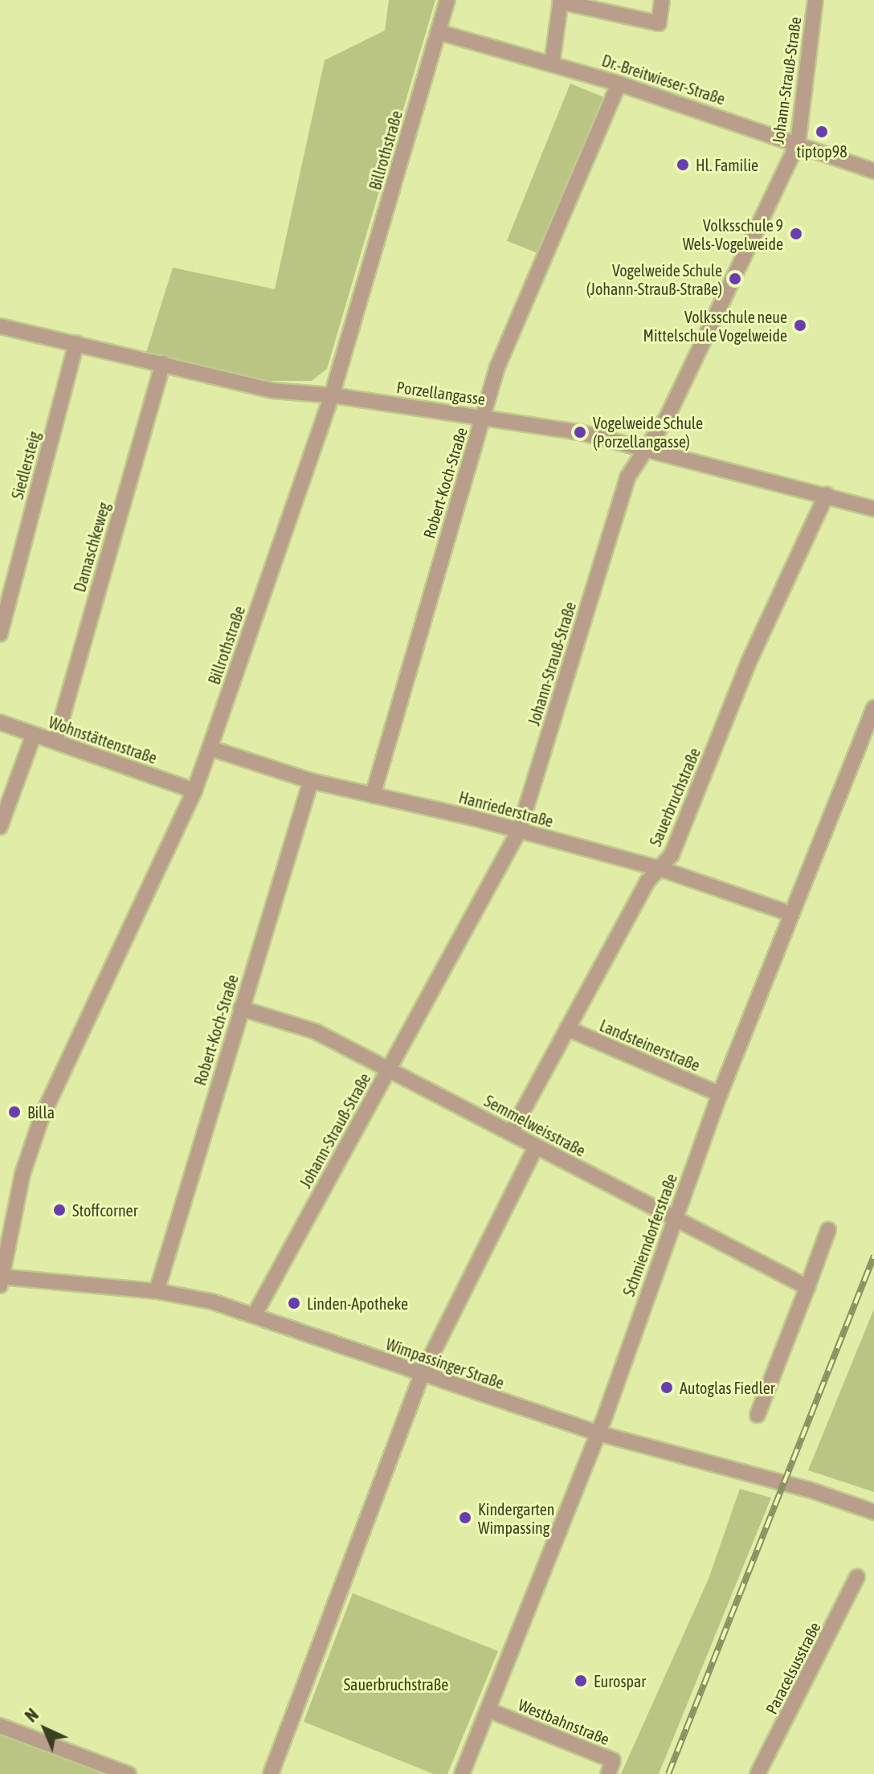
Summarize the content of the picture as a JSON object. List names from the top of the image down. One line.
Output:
{"streets":{"street":["Dr.-Breitwieser-Straße","Johann-Strauß-Straße","Billrothstraße","Porzellangasse","Siedlersteig","Robert-Koch-Straße","Damaschkeweg","Wohnstättenstraße","Sauerbruchstraße","Hanriederstraße","Landsteinerstraße","Semmelweisstraße","Schmierndorferstraße","Wimpassinger Straße","Paracelsusstraße","Westbahnstraße"]},"crossings":[["Dr.-Breitwieser-Straße","Johann-Strauß-Straße"],["Dr.-Breitwieser-Straße","Billrothstraße"],["Dr.-Breitwieser-Straße","Robert-Koch-Straße"],["Johann-Strauß-Straße","Porzellangasse"],["Johann-Strauß-Straße","Hanriederstraße"],["Johann-Strauß-Straße","Semmelweisstraße"],["Johann-Strauß-Straße","Wimpassinger Straße"],["Billrothstraße","Porzellangasse"],["Billrothstraße","Wohnstättenstraße"],["Billrothstraße","Hanriederstraße"],["Billrothstraße","Wimpassinger Straße"],["Porzellangasse","Siedlersteig"],["Porzellangasse","Robert-Koch-Straße"],["Porzellangasse","Damaschkeweg"],["Porzellangasse","Sauerbruchstraße"],["Robert-Koch-Straße","Hanriederstraße"],["Robert-Koch-Straße","Semmelweisstraße"],["Robert-Koch-Straße","Wimpassinger Straße"],["Damaschkeweg","Wohnstättenstraße"],["Sauerbruchstraße","Hanriederstraße"],["Sauerbruchstraße","Landsteinerstraße"],["Sauerbruchstraße","Semmelweisstraße"],["Hanriederstraße","Schmierndorferstraße"],["Landsteinerstraße","Schmierndorferstraße"],["Semmelweisstraße","Schmierndorferstraße"],["Schmierndorferstraße","Wimpassinger Straße"],["Schmierndorferstraße","Westbahnstraße"]],"parks":["Sauerbruchstraße"],"places":["tiptop98","Hl. Familie","Volksschule 9 Wels-Vogelweide","Vogelweide Schule (Johann-Strauß-Straße)","Volksschule neue Mittelschule Vogelweide","Vogelweide Schule (Porzellangasse)","Billa","Stoffcorner","Linden-Apotheke","Autoglas Fiedler","Kindergarten Wimpassing","Eurospar"],"north":"top left"}
